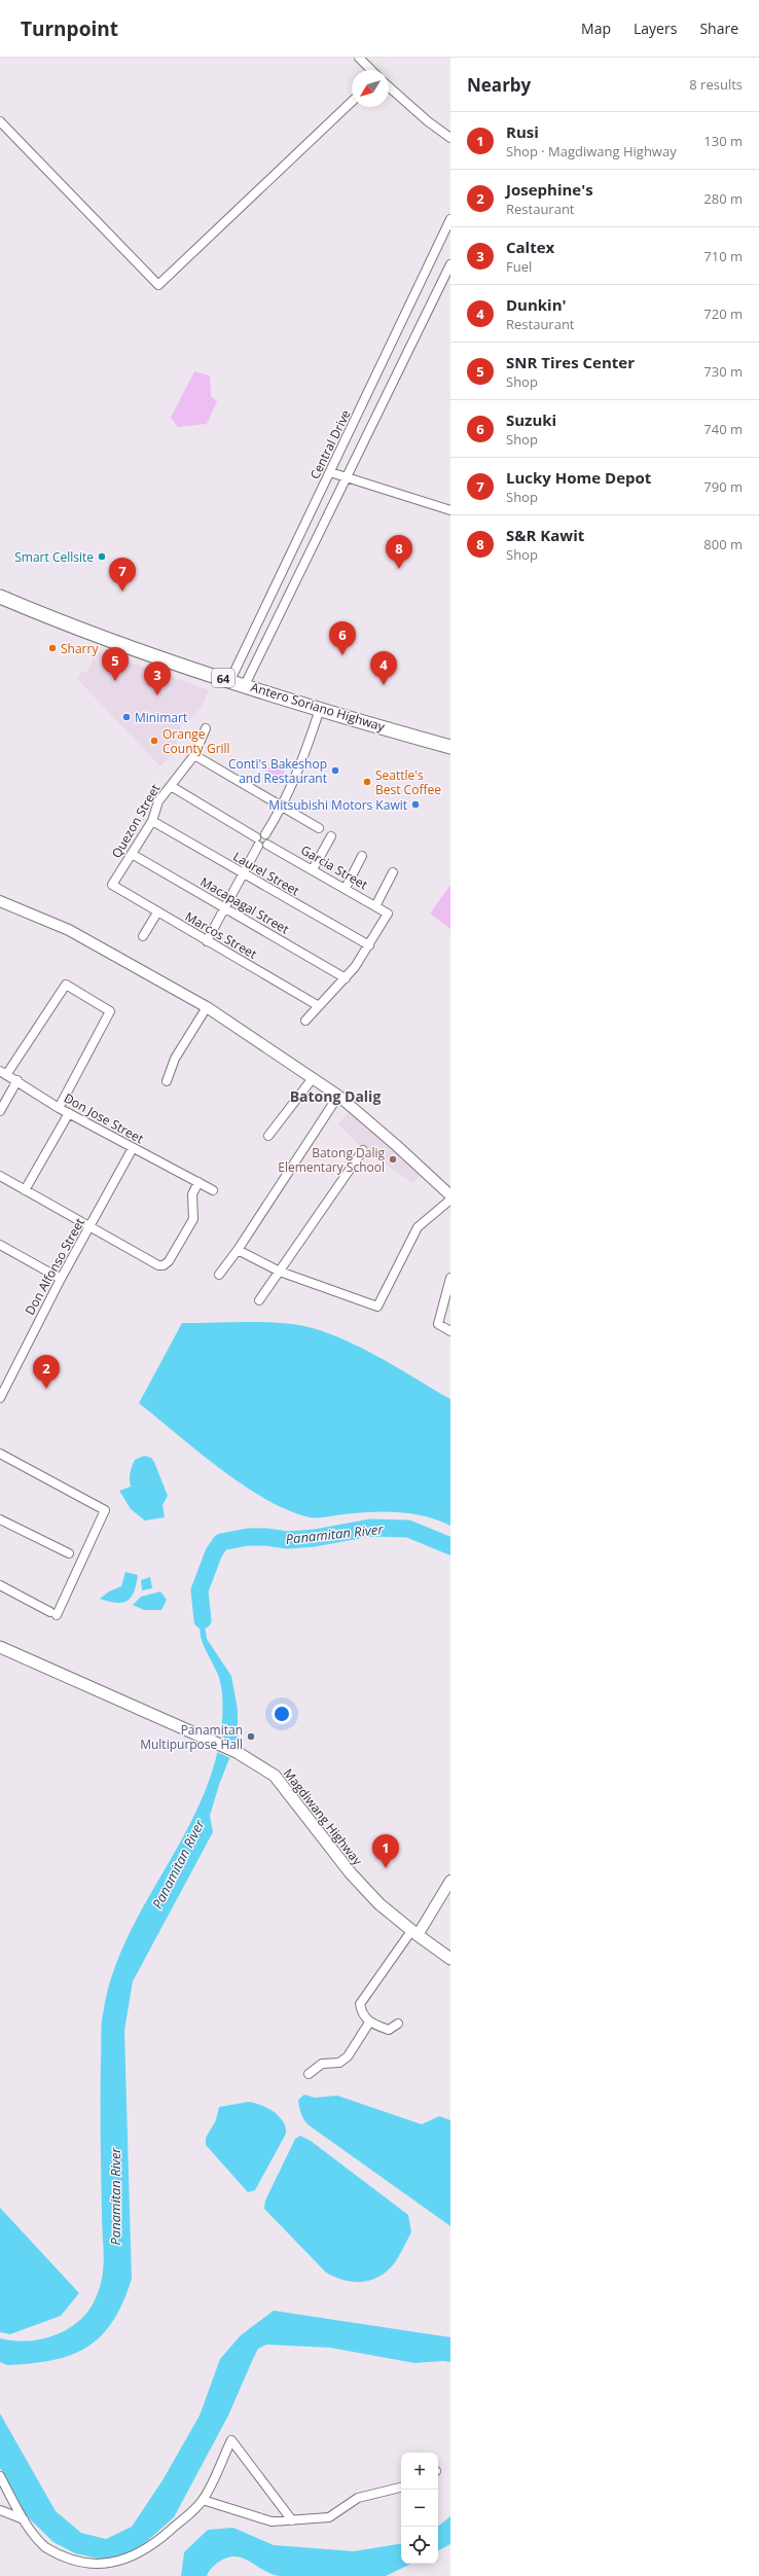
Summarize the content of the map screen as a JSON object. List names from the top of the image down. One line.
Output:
{"streets":{"main road":["64","Antero Soriano Highway","Magdiwang Highway"],"street":["Central Drive","Quezon Street","Garcia Street","Laurel Street","Macapagal Street","Marcos Street","Don Jose Street","Don Alfonso Street"]},"crossings":[["Central Drive","Antero Soriano Highway"],["Quezon Street","Laurel Street"],["Quezon Street","Macapagal Street"],["Quezon Street","Marcos Street"],["Garcia Street","Laurel Street"],["Don Jose Street","Don Alfonso Street"]],"districts":["Batong Dalig"],"water":["Panamitan River"],"places":["Smart Cellsite","Sharry","Minimart","Orange County Grill","Conti's Bakeshop and Restaurant","Seattle's Best Coffee","Mitsubishi Motors Kawit","Batong Dalig Elementary School","Panamitan Multipurpose Hall"],"north":"bottom left","page":{"header":"Turnpoint","nav":["Map","Layers","Share"],"heading":["Nearby","8 results"],"list":[{"mark":"1","name":"Rusi","note":"Shop · Magdiwang Highway","value":"130 m"},{"mark":"2","name":"Josephine's","note":"Restaurant","value":"280 m"},{"mark":"3","name":"Caltex","note":"Fuel","value":"710 m"},{"mark":"4","name":"Dunkin'","note":"Restaurant","value":"720 m"},{"mark":"5","name":"SNR Tires Center","note":"Shop","value":"730 m"},{"mark":"6","name":"Suzuki","note":"Shop","value":"740 m"},{"mark":"7","name":"Lucky Home Depot","note":"Shop","value":"790 m"},{"mark":"8","name":"S&R Kawit","note":"Shop","value":"800 m"}],"pins":["8","7","6","5","4","3","2","1"],"map_buttons":["+","−"]}}
